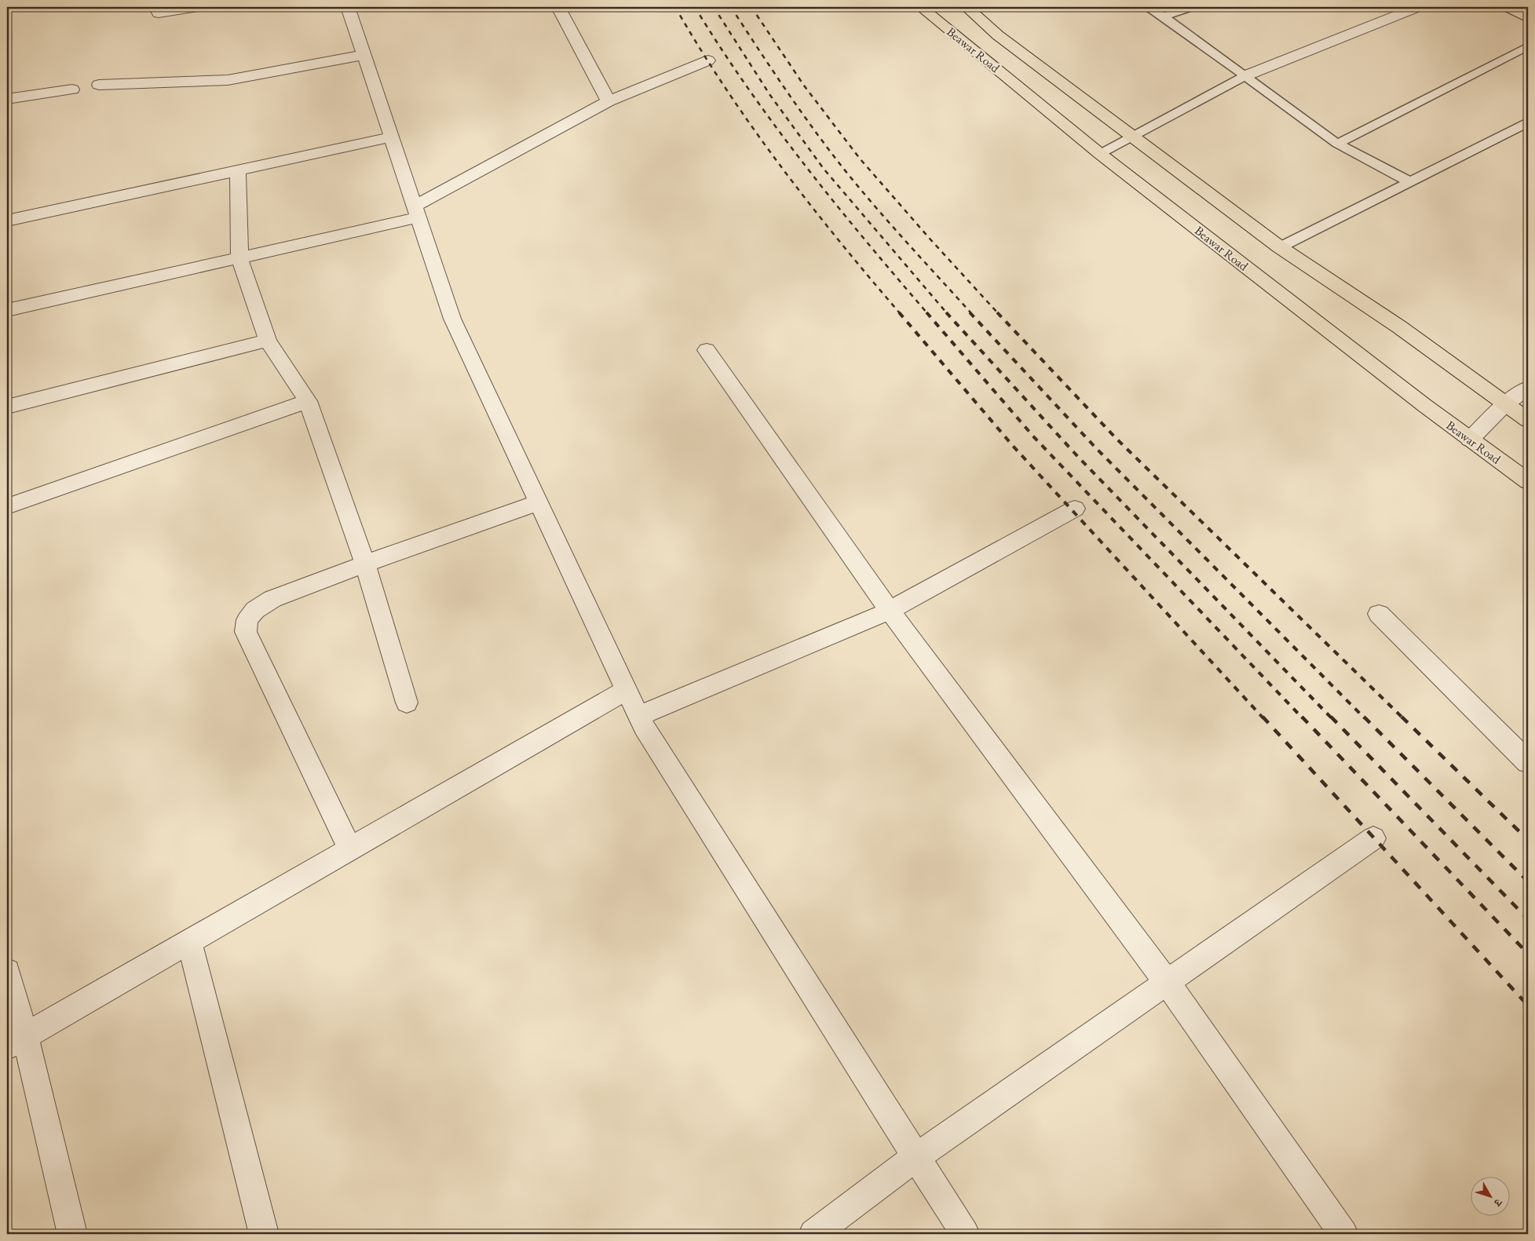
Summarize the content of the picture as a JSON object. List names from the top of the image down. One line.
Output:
{"streets":{"main road":["Beawar Road"]},"north":"bottom right"}
